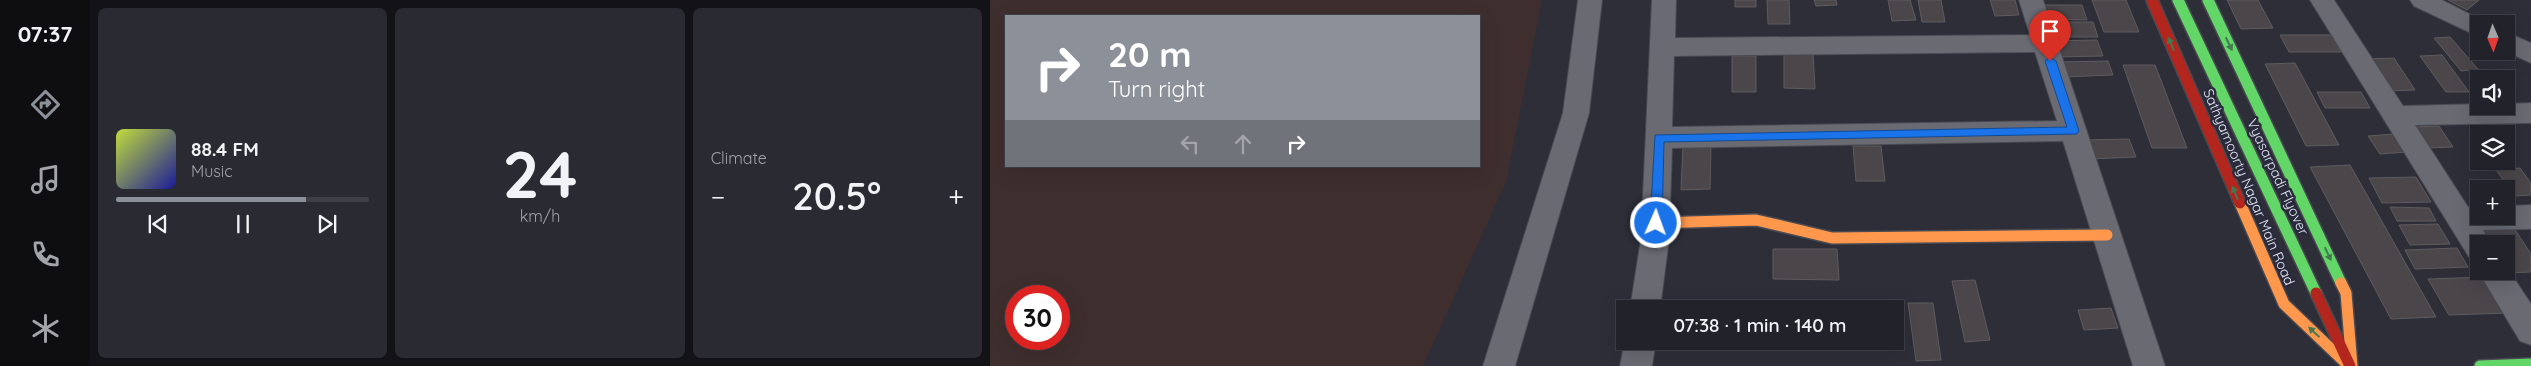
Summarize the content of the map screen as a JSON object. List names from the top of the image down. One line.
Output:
{"streets":{"street":["Vyasarpadi Flyover","Sathyamoorty Nagar Main Road"]},"crossings":[["Vyasarpadi Flyover","Sathyamoorty Nagar Main Road"]],"north":"bottom","page":{"tabs":"07:37","tile":[["24","km/h"],"Climate"],"map_buttons":["+","−"],"turn":["20 m","Turn right"],"song":["88.4 FM","Music"],"heat":["−","20.5°","+"],"limit":"30","trip":"07:38 · 1 min · 140 m"}}
